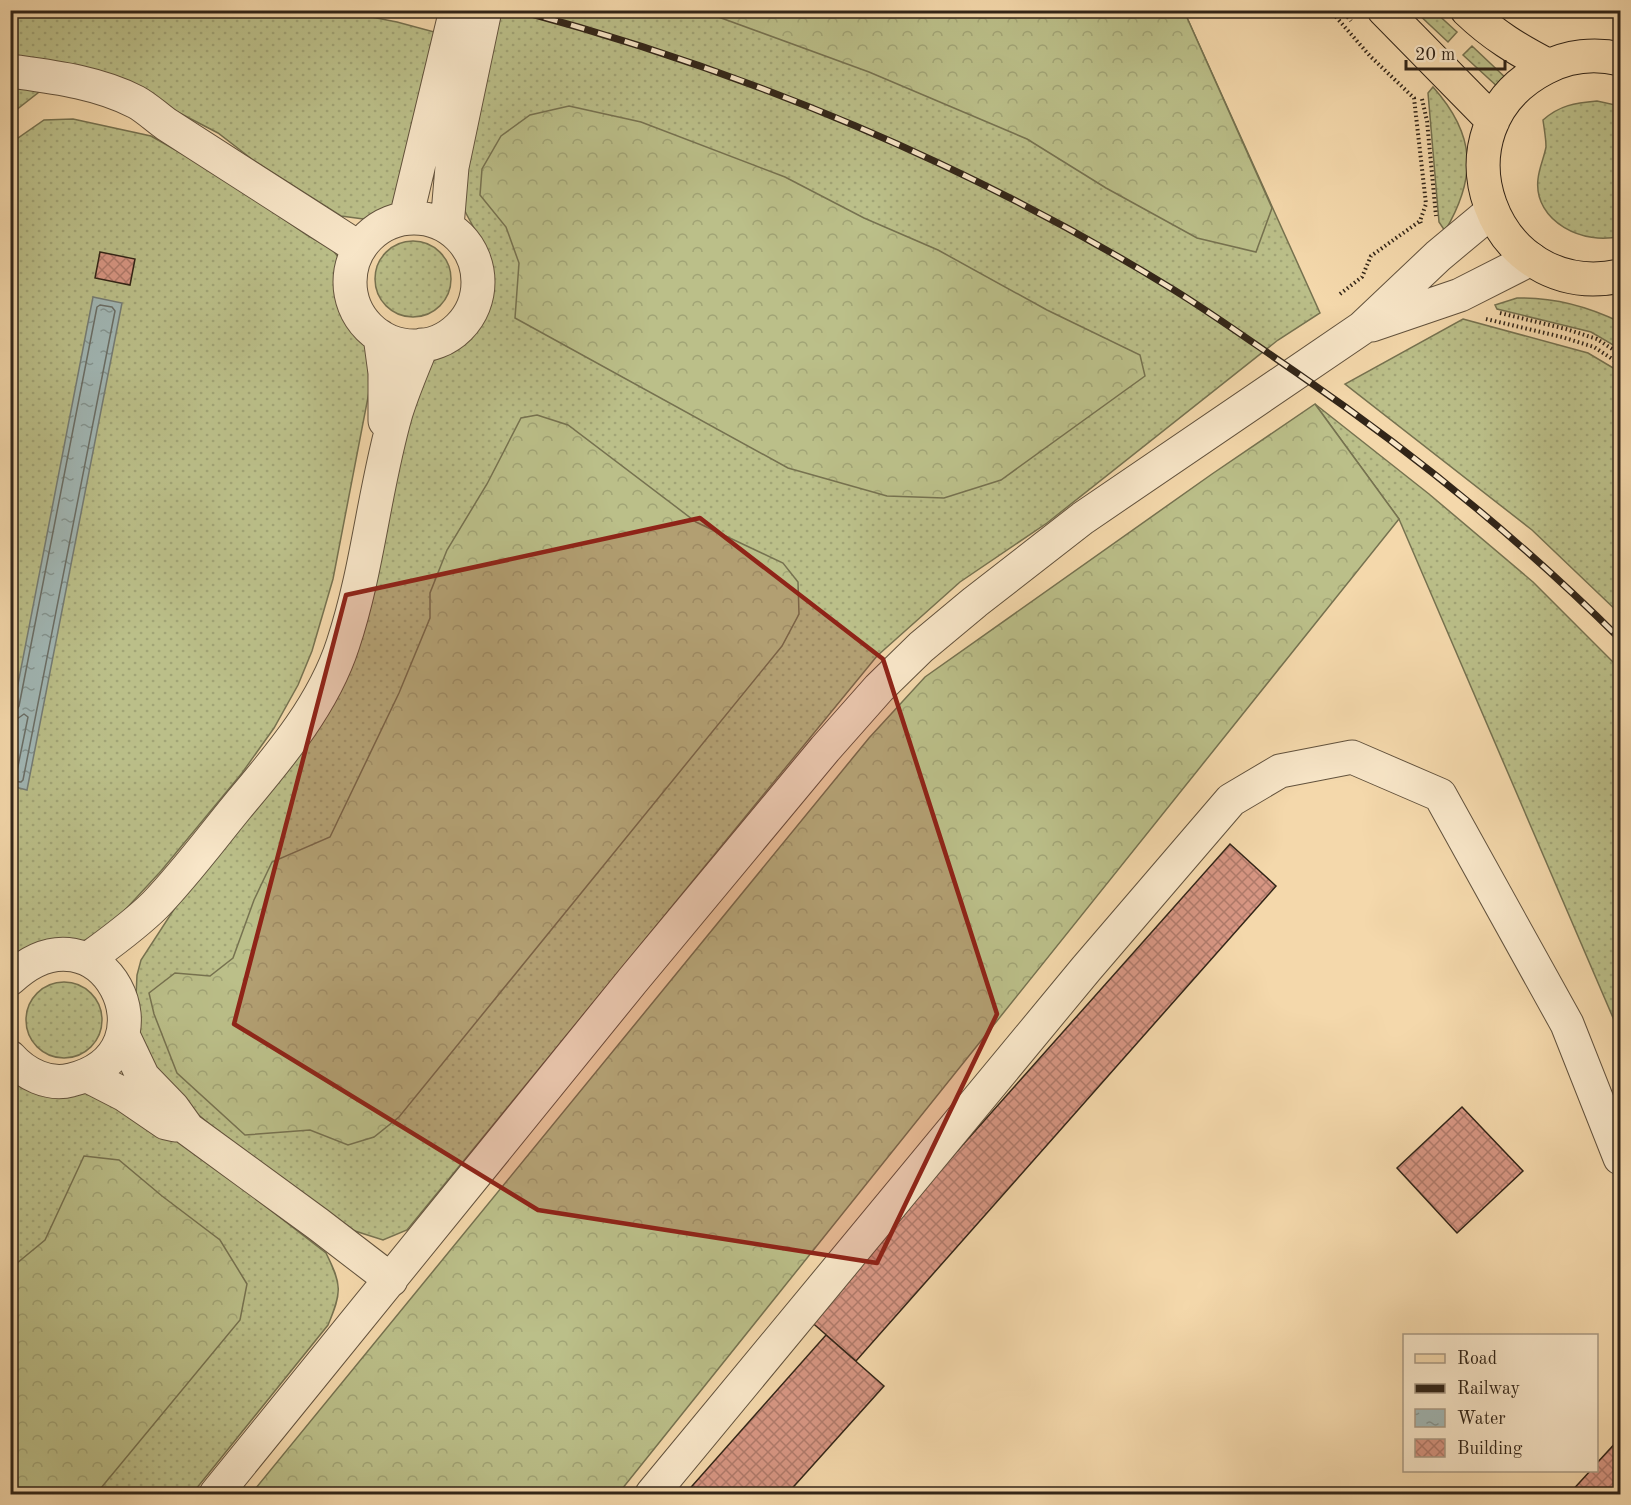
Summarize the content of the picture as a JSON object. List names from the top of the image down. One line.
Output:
{"legend":["Road","Railway","Water","Building"],"scale_bar":"20 m"}
